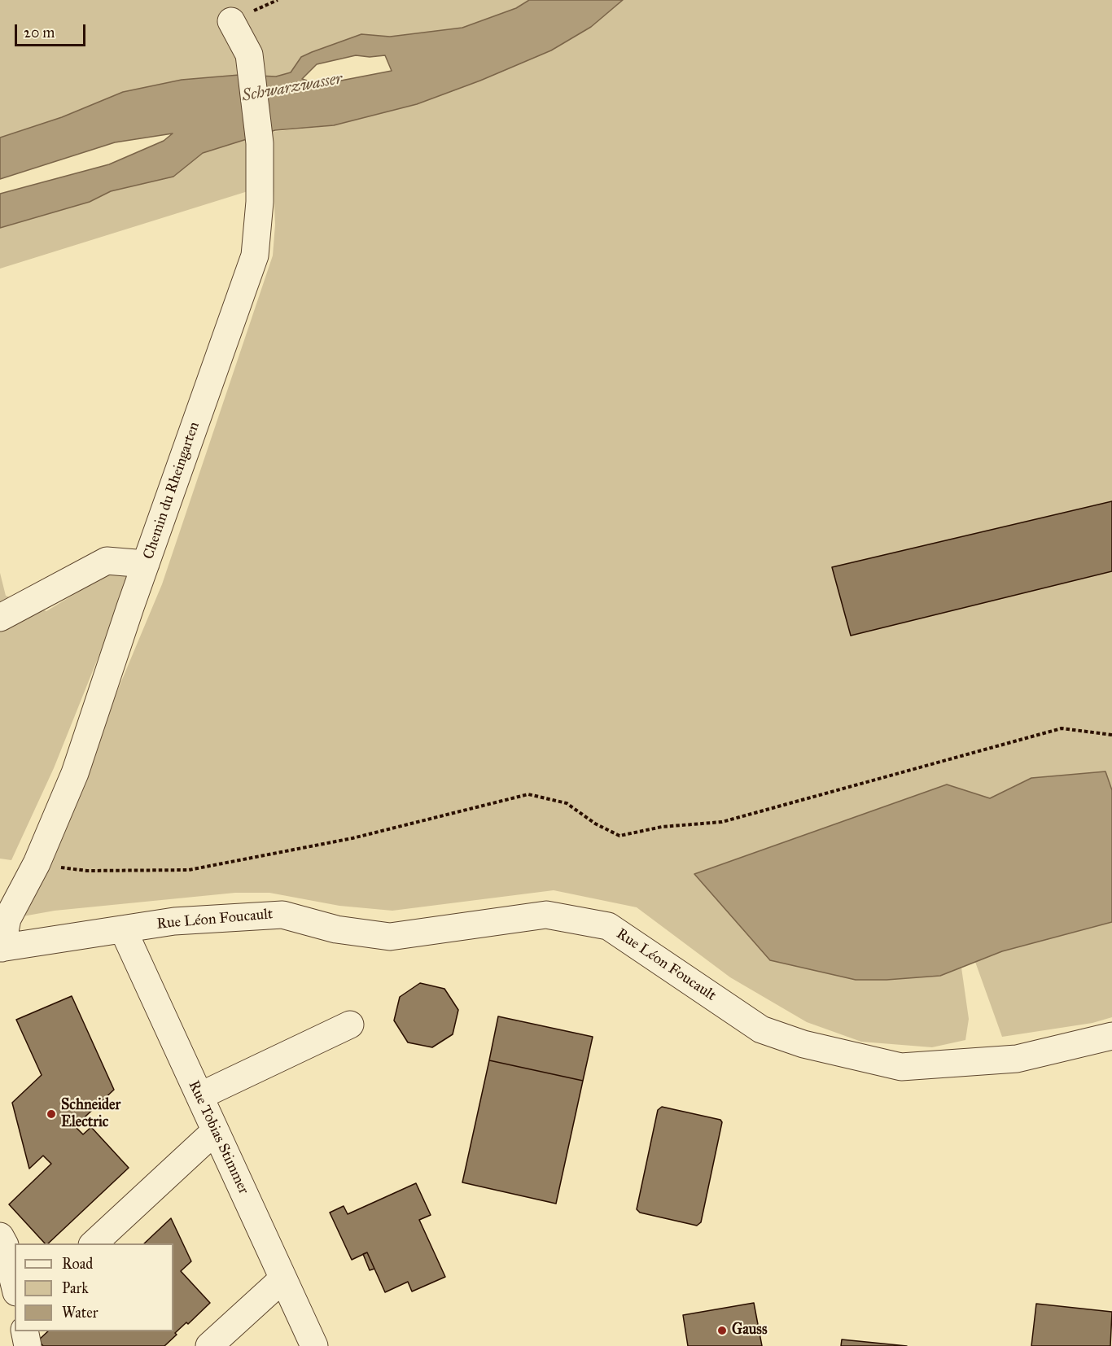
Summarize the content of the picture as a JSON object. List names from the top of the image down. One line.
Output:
{"streets":{"street":["Chemin du Rheingarten","Rue Léon Foucault","Rue Tobias Stimmer"]},"crossings":[["Chemin du Rheingarten","Rue Léon Foucault"],["Rue Léon Foucault","Rue Tobias Stimmer"]],"water":["Schwarzwasser"],"places":["Schneider Electric","Gauss"],"legend":["Road","Park","Water"],"scale_bar":"20 m"}
